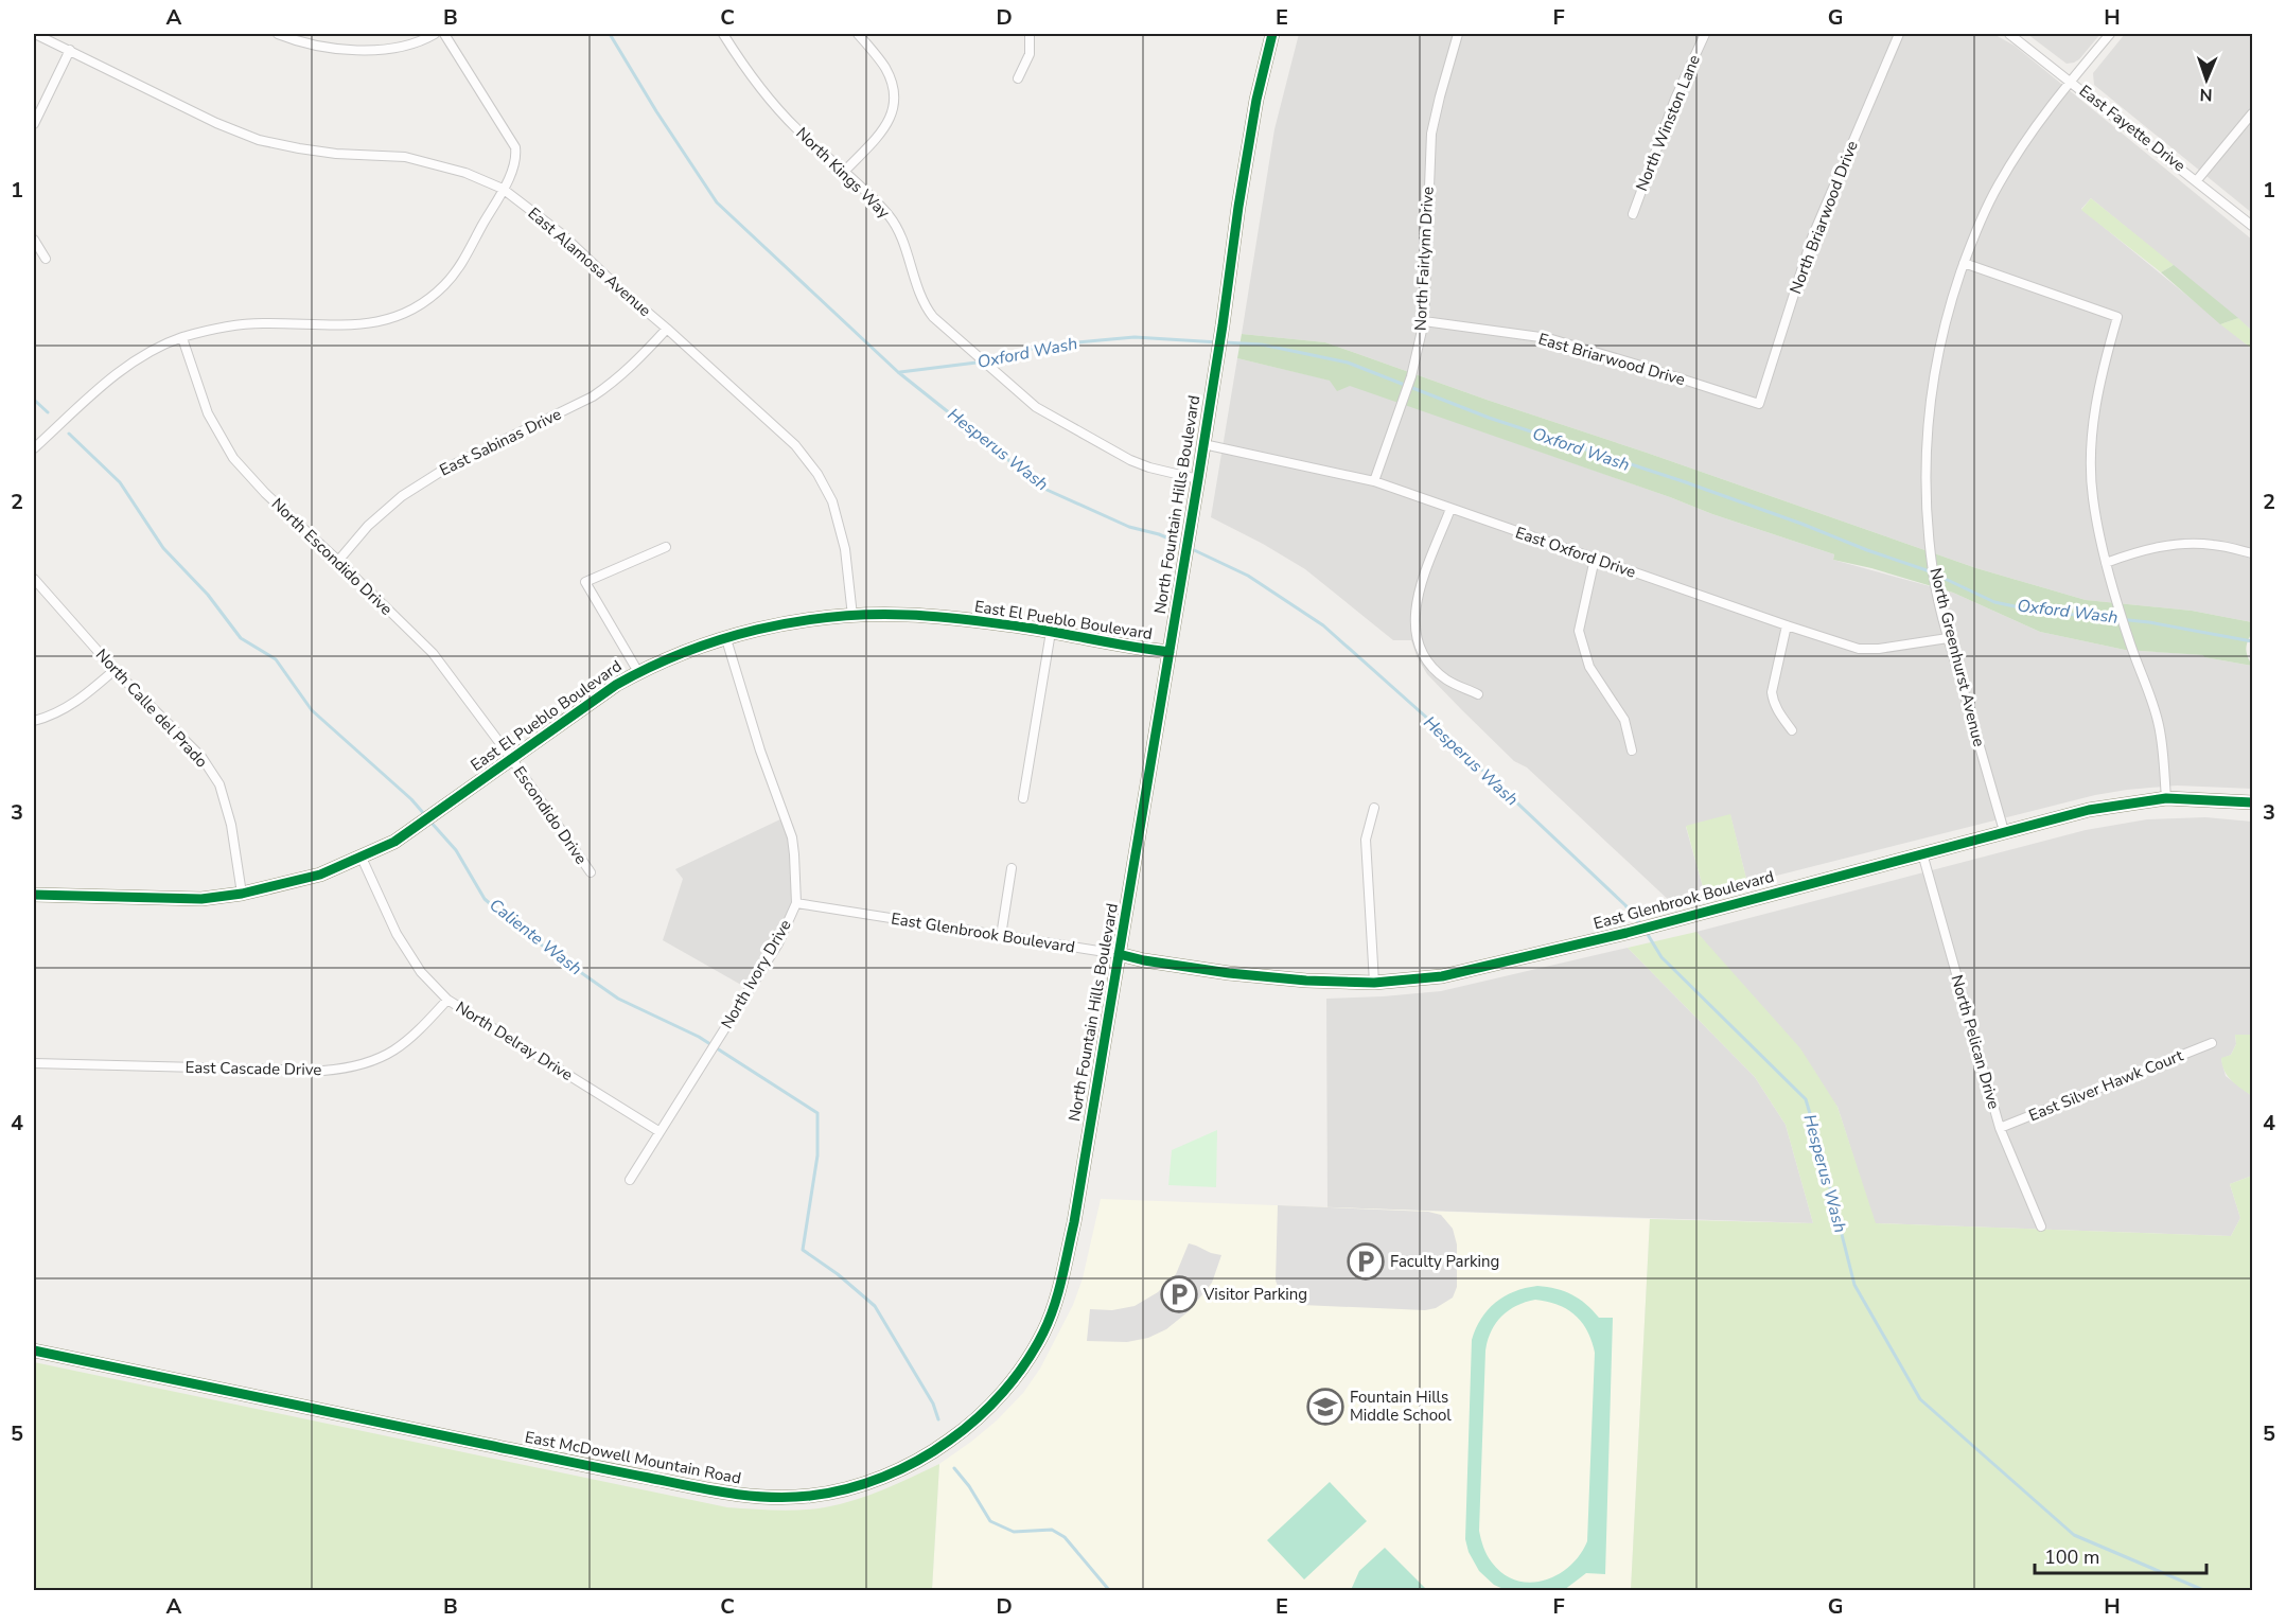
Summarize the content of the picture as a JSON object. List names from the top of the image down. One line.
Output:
{"streets":{"street":["North Winston Lane","East Fayette Drive","North Kings Way","North Briarwood Drive","North Fairlynn Drive","East Alamosa Avenue","East Briarwood Drive","East Sabinas Drive","North Fountain Hills Boulevard","East Oxford Drive","North Escondido Drive","East El Pueblo Boulevard","North Greenhurst Avenue","North Calle del Prado","Escondido Drive","East Glenbrook Boulevard","North Ivory Drive","North Delray Drive","North Pelican Drive","East Cascade Drive","East Silver Hawk Court","East McDowell Mountain Road"]},"crossings":[["East Fayette Drive","North Greenhurst Avenue"],["North Kings Way","North Fountain Hills Boulevard"],["North Briarwood Drive","East Briarwood Drive"],["North Fairlynn Drive","East Briarwood Drive"],["North Fairlynn Drive","East Oxford Drive"],["East Alamosa Avenue","East Sabinas Drive"],["East Alamosa Avenue","East El Pueblo Boulevard"],["East Sabinas Drive","North Escondido Drive"],["North Fountain Hills Boulevard","East Oxford Drive"],["North Fountain Hills Boulevard","East El Pueblo Boulevard"],["North Fountain Hills Boulevard","East Glenbrook Boulevard"],["North Fountain Hills Boulevard","East McDowell Mountain Road"],["East Oxford Drive","North Greenhurst Avenue"],["North Escondido Drive","East El Pueblo Boulevard"],["North Escondido Drive","Escondido Drive"],["East El Pueblo Boulevard","North Calle del Prado"],["East El Pueblo Boulevard","Escondido Drive"],["East El Pueblo Boulevard","North Ivory Drive"],["East El Pueblo Boulevard","North Delray Drive"],["North Greenhurst Avenue","East Glenbrook Boulevard"],["East Glenbrook Boulevard","North Ivory Drive"],["East Glenbrook Boulevard","North Pelican Drive"],["North Ivory Drive","North Delray Drive"],["North Delray Drive","East Cascade Drive"],["North Pelican Drive","East Silver Hawk Court"]],"water":["Oxford Wash","Hesperus Wash","Caliente Wash"],"places":{"parking":["Faculty Parking","Visitor Parking"],"school or university":["Fountain Hills Middle School"]},"scale_bar":"100 m","north":"bottom","grid":{"columns":["A","B","C","D","E","F","G","H"],"rows":["1","2","3","4","5"]}}
